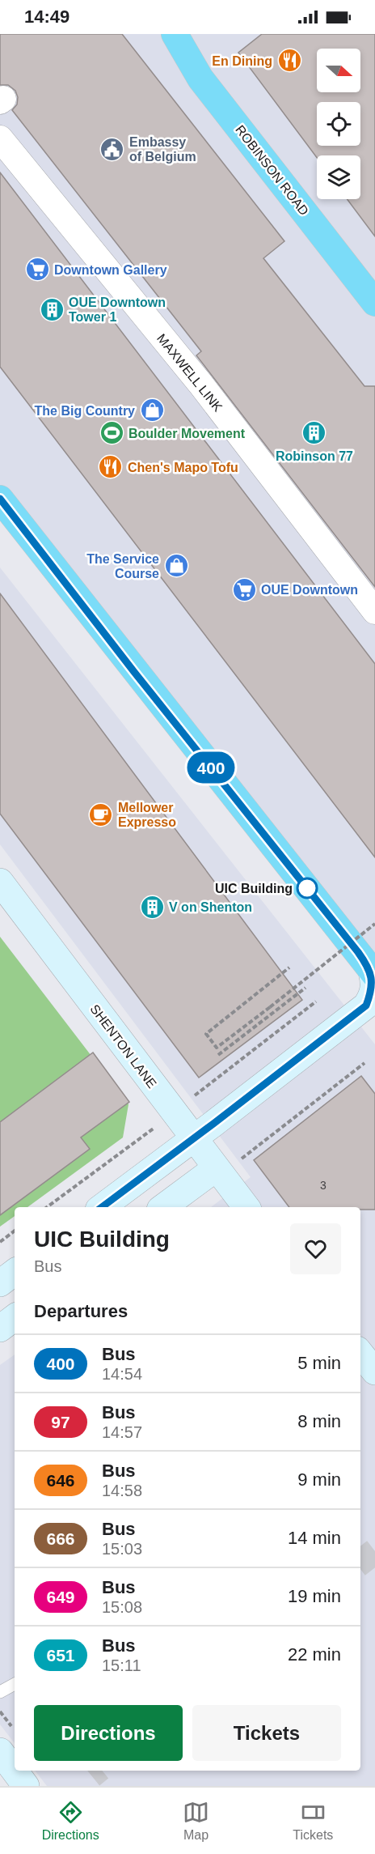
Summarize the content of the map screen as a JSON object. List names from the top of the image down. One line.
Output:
{"streets":{"highway":["ROBINSON ROAD"],"main road":["SHENTON LANE"],"street":["MAXWELL LINK"]},"places":{"restaurant":["En Dining","Chen's Mapo Tofu"],"public building":["Embassy of Belgium"],"supermarket":["Downtown Gallery","OUE Downtown"],"building":["OUE Downtown Tower 1","Robinson 77","V on Shenton"],"shop":["The Big Country","The Service Course"],"sports":["Boulder Movement"],"cafe":["Mellower Expresso"],"other":["UIC Building"]},"lines":["bus line 400"],"house_numbers":["3"],"north":"right","page":{"status":"14:49","on_map":"400","heading":[["UIC Building","Bus"],"Departures"],"list":[{"mark":"400","name":"Bus","note":"14:54","value":"5 min"},{"mark":"97","name":"Bus","note":"14:57","value":"8 min"},{"mark":"646","name":"Bus","note":"14:58","value":"9 min"},{"mark":"666","name":"Bus","note":"15:03","value":"14 min"},{"mark":"649","name":"Bus","note":"15:08","value":"19 min"},{"mark":"651","name":"Bus","note":"15:11","value":"22 min"}],"buttons":["Directions","Tickets"],"tabs":["Directions","Map","Tickets"]}}
